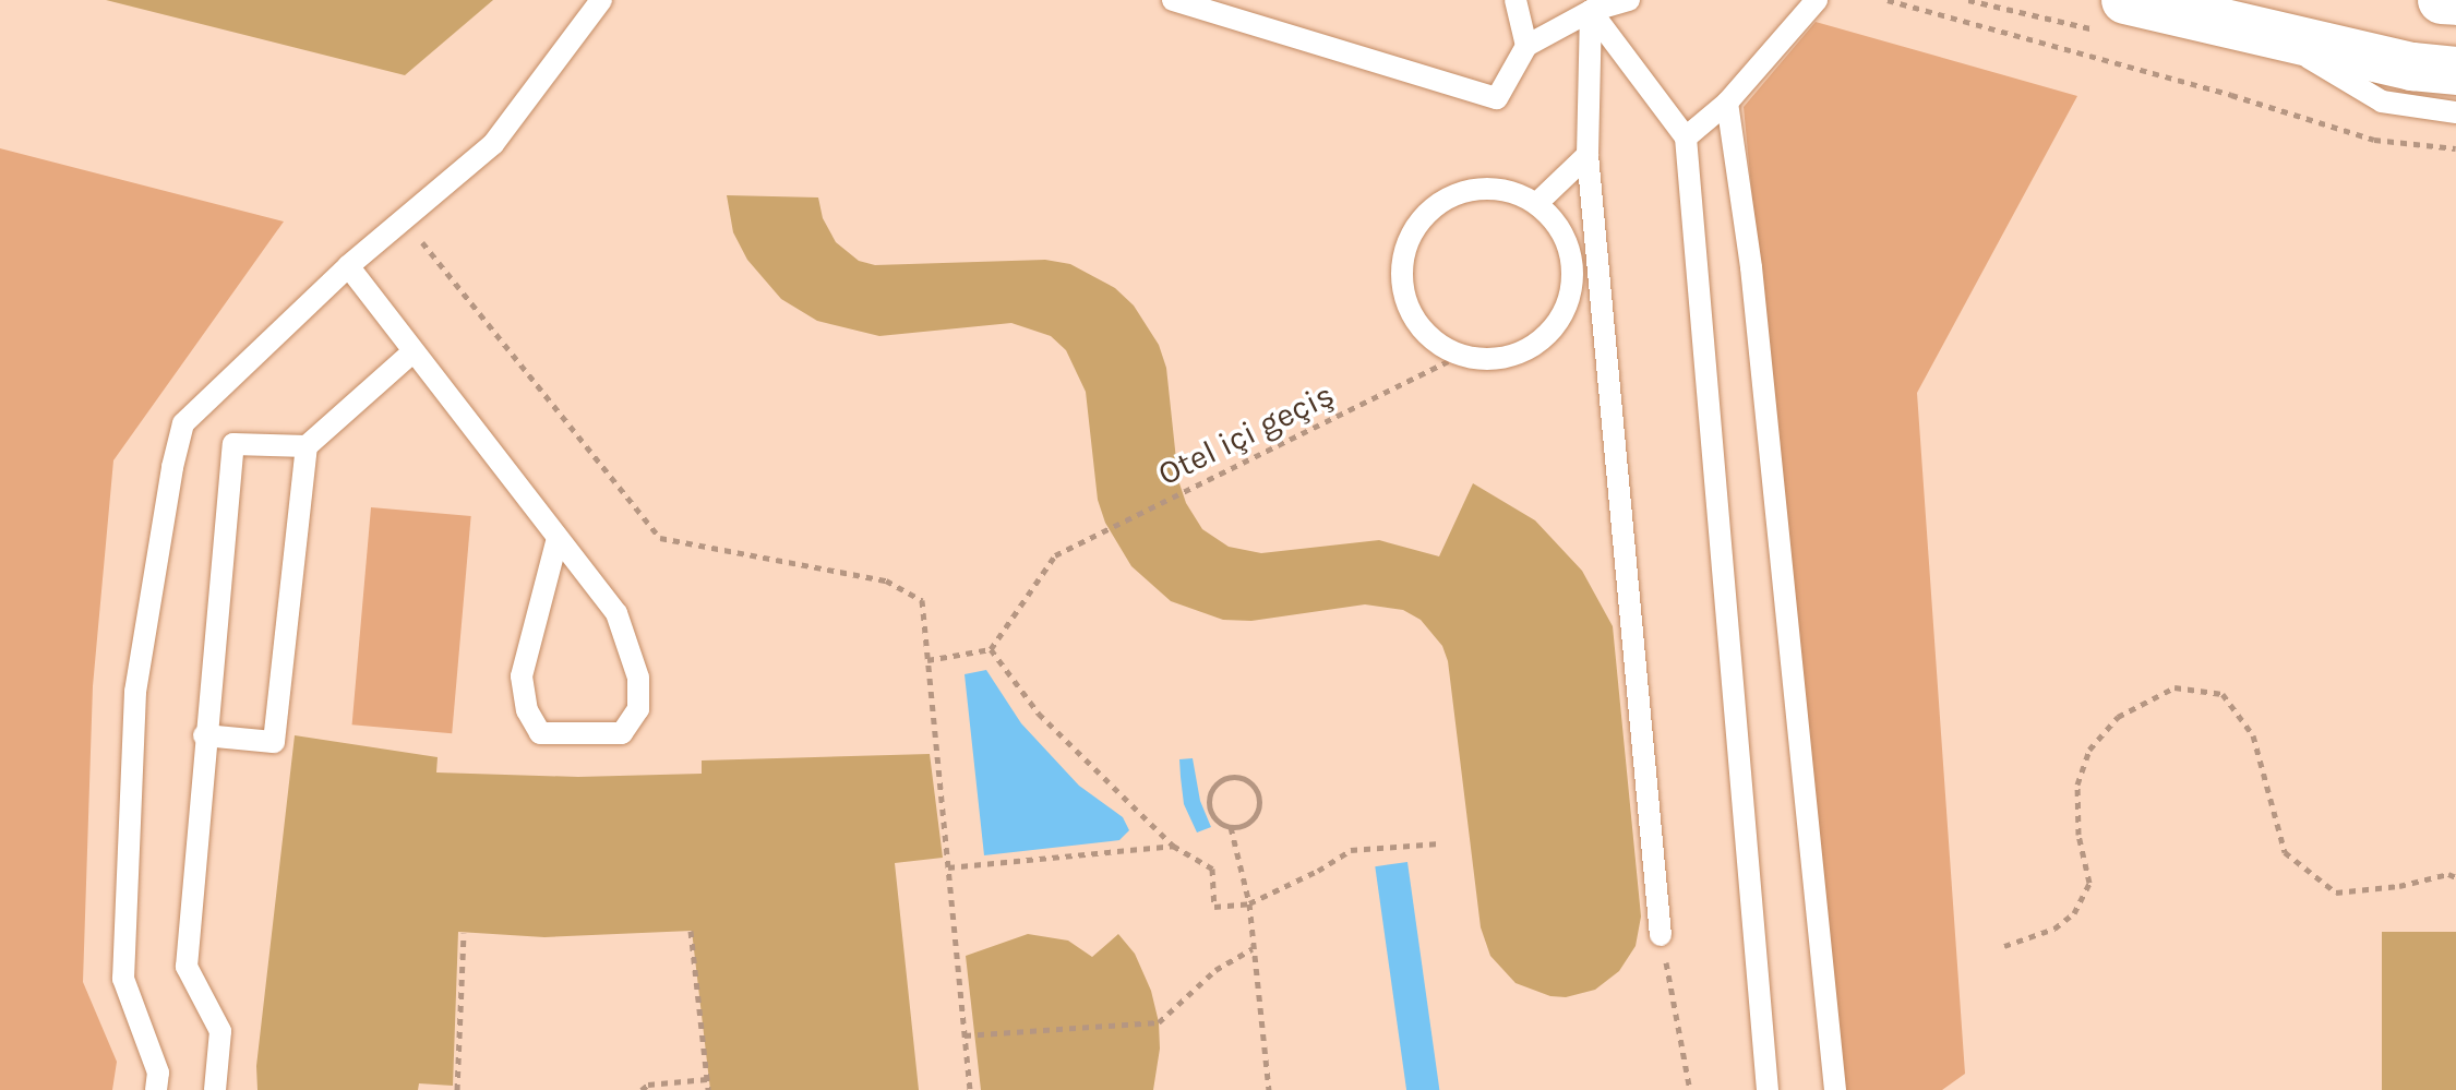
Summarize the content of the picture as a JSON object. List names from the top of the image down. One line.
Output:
{"streets":{"path":["Otel içi geçiş"]}}
